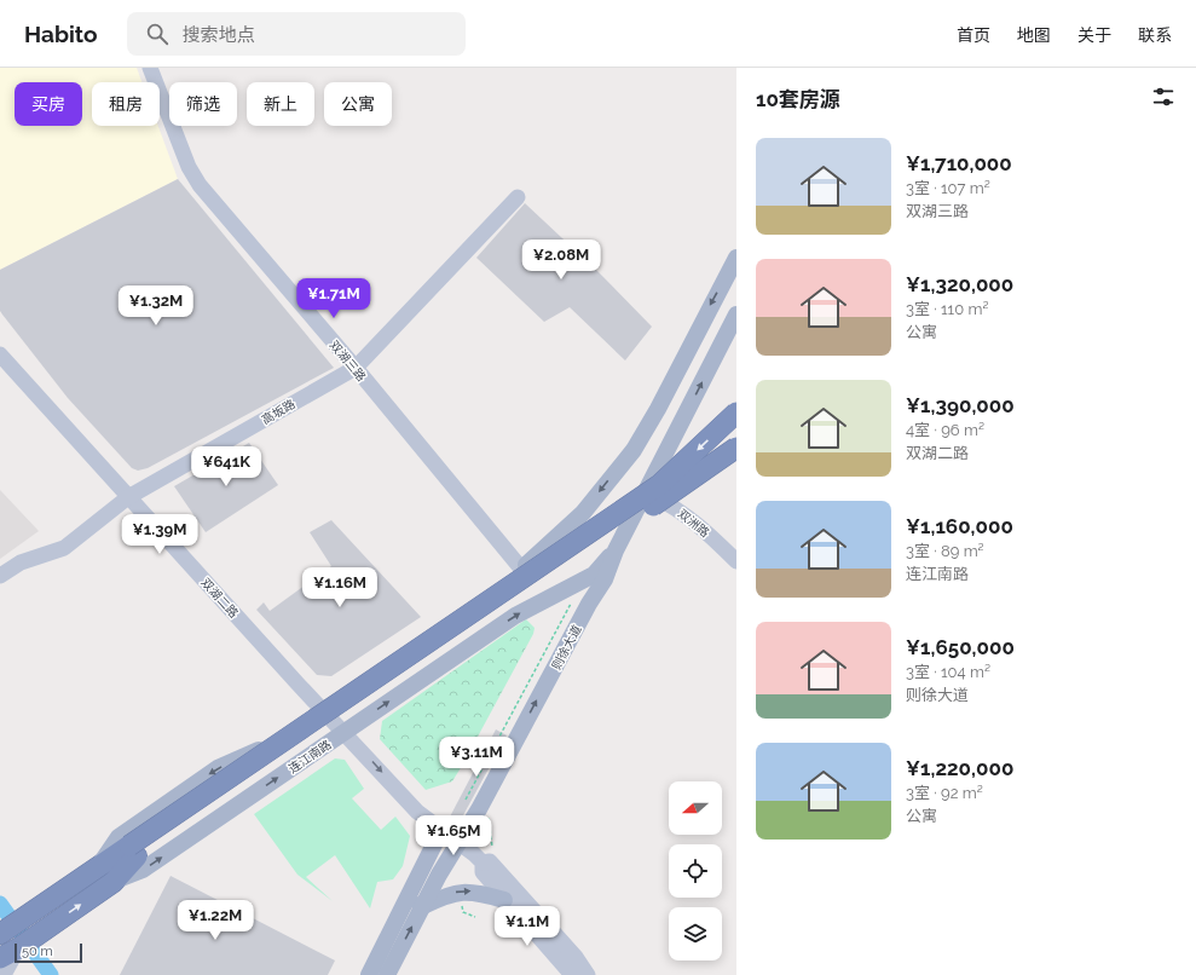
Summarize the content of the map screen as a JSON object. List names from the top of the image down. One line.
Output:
{"streets":{"highway":["连江南路"],"main road":["则徐大道"],"street":["双湖三路","高坂路","双洲路","双湖二路"]},"crossings":[["双湖三路","高坂路"],["高坂路","双湖二路"],["双洲路","则徐大道"],["双湖二路","则徐大道"],["双湖二路","连江南路"],["则徐大道","连江南路"]],"scale_bar":"50 m","north":"left","page":{"header":"Habito","search":"搜索地点","nav":["首页","地图","关于","联系"],"heading":"10套房源","chip":["买房","租房","筛选","新上","公寓"],"list":[{"name":"¥1,710,000","note":"3室 · 107 m² · 双湖三路"},{"name":"¥1,320,000","note":"3室 · 110 m² · 公寓"},{"name":"¥1,390,000","note":"4室 · 96 m² · 双湖二路"},{"name":"¥1,160,000","note":"3室 · 89 m² · 连江南路"},{"name":"¥1,650,000","note":"3室 · 104 m² · 则徐大道"},{"name":"¥1,220,000","note":"3室 · 92 m² · 公寓"}],"price":["¥2.08M","¥1.71M","¥1.32M","¥641K","¥1.39M","¥1.16M","¥3.11M","¥1.65M","¥1.22M","¥1.1M"],"scale":"50 m"}}
